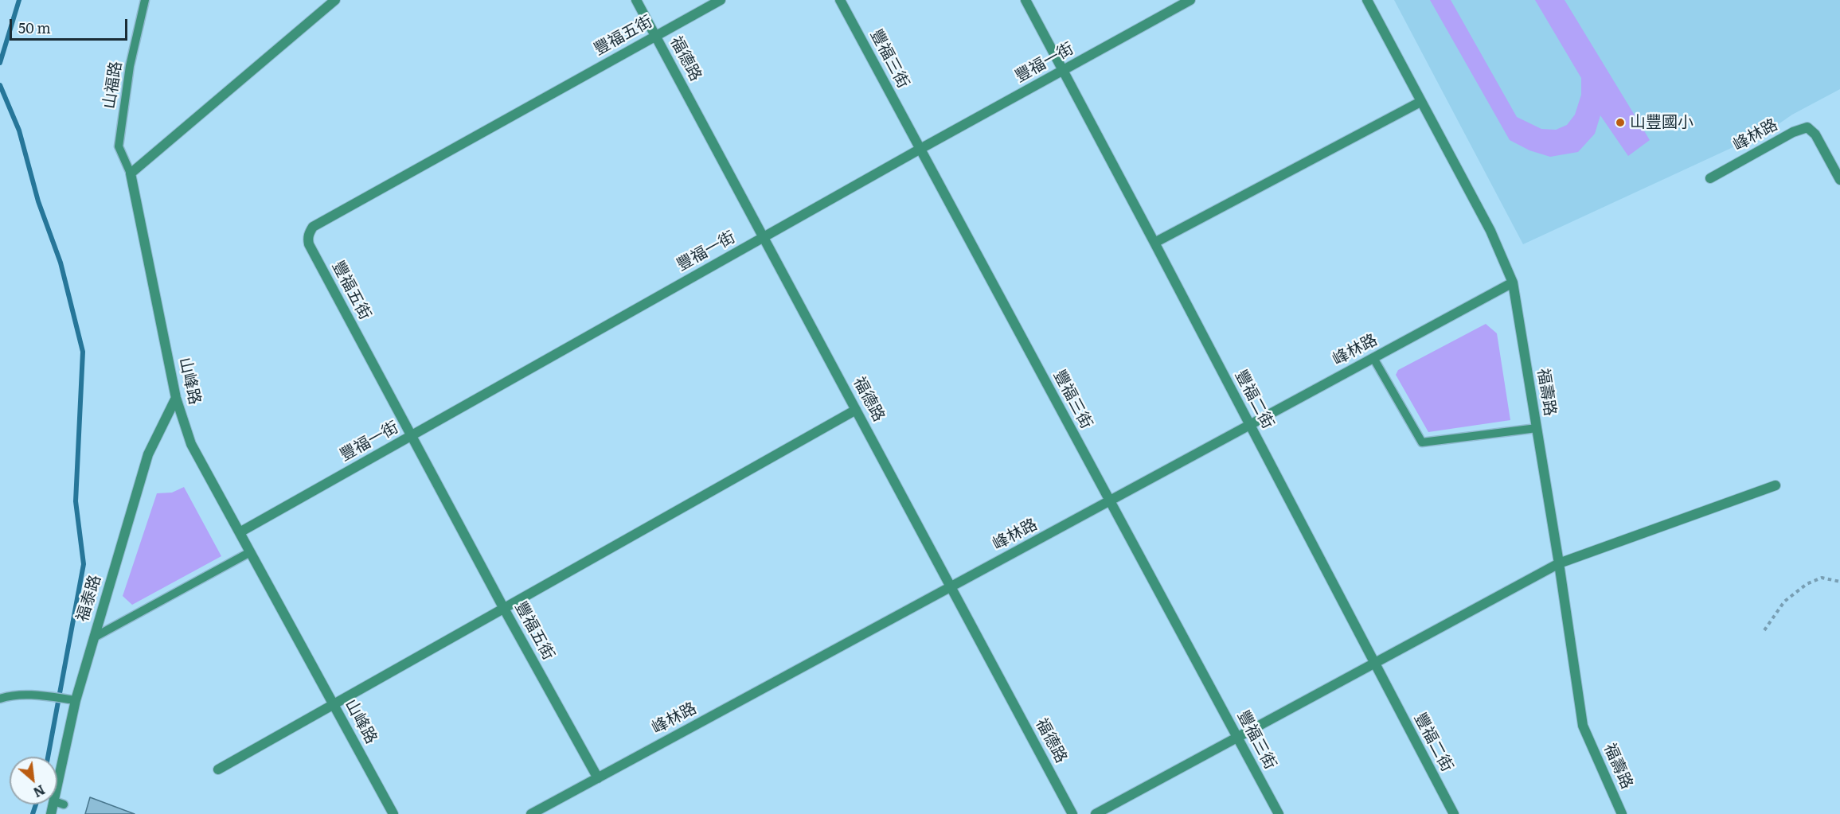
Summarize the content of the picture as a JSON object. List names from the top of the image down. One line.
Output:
{"streets":{"street":["豐福五街","福德路","豐福三街","豐福一街","峰林路","山峰路","福壽路","豐福二街","福泰路"],"lane":["山福路"]},"crossings":[["豐福五街","福德路"],["豐福五街","豐福一街"],["豐福五街","峰林路"],["福德路","豐福一街"],["福德路","峰林路"],["豐福三街","豐福一街"],["豐福三街","峰林路"],["豐福一街","山峰路"],["豐福一街","豐福二街"],["山福路","山峰路"],["峰林路","福壽路"],["峰林路","豐福二街"],["山峰路","福泰路"]],"places":["山豐國小"],"scale_bar":"50 m","north":"bottom right"}
